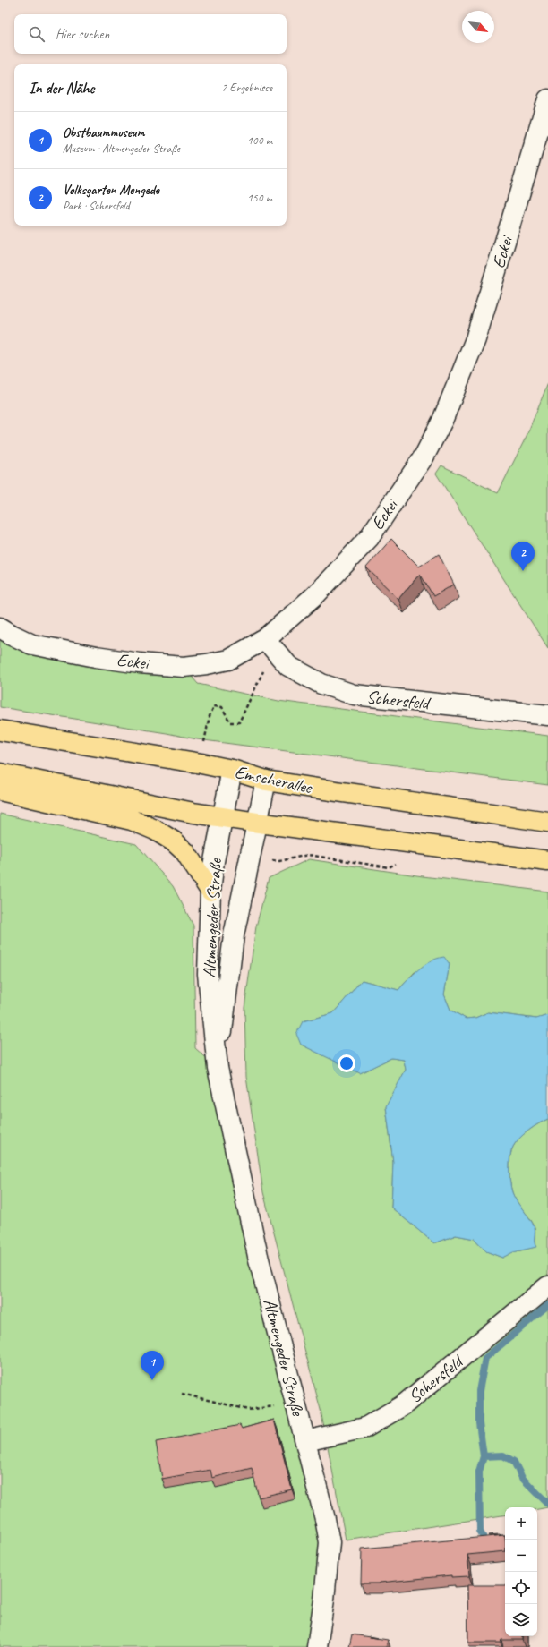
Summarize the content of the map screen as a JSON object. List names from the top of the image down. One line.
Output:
{"streets":{"main road":["Emscherallee"],"street":["Eckei","Schersfeld","Altmengeder Straße"]},"crossings":[["Eckei","Schersfeld"],["Schersfeld","Altmengeder Straße"],["Emscherallee","Altmengeder Straße"]],"north":"bottom right","page":{"search":"Hier suchen","heading":["In der Nähe","2 Ergebnisse"],"list":[{"mark":"1","name":"Obstbaummuseum","note":"Museum · Altmengeder Straße","value":"100 m"},{"mark":"2","name":"Volksgarten Mengede","note":"Park · Schersfeld","value":"150 m"}],"pins":["2","1"],"map_buttons":["+","−"]}}
